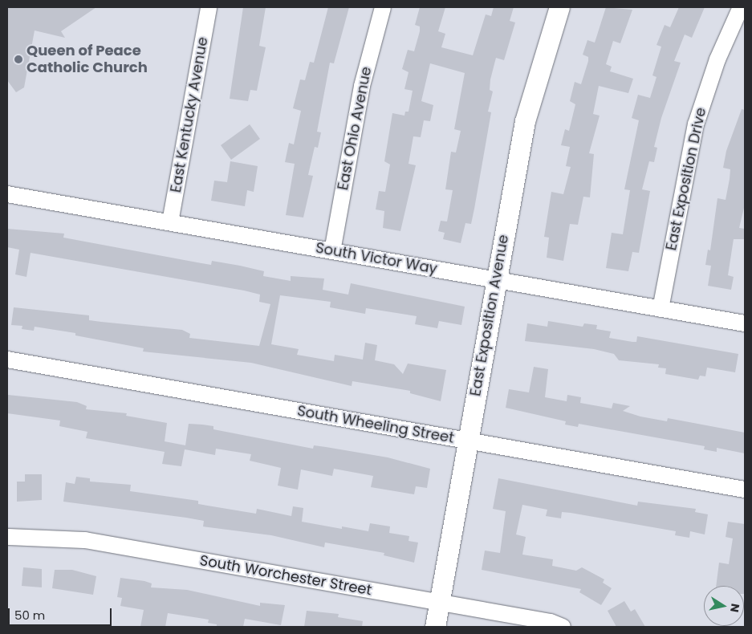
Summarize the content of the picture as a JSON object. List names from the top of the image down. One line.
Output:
{"streets":{"street":["East Kentucky Avenue","East Ohio Avenue","East Exposition Drive","South Victor Way","East Exposition Avenue","South Wheeling Street","South Worchester Street"]},"crossings":[["East Kentucky Avenue","South Victor Way"],["East Ohio Avenue","South Victor Way"],["East Exposition Drive","South Victor Way"],["South Victor Way","East Exposition Avenue"],["East Exposition Avenue","South Wheeling Street"],["East Exposition Avenue","South Worchester Street"]],"places":["Queen of Peace Catholic Church"],"scale_bar":"50 m","north":"right"}
